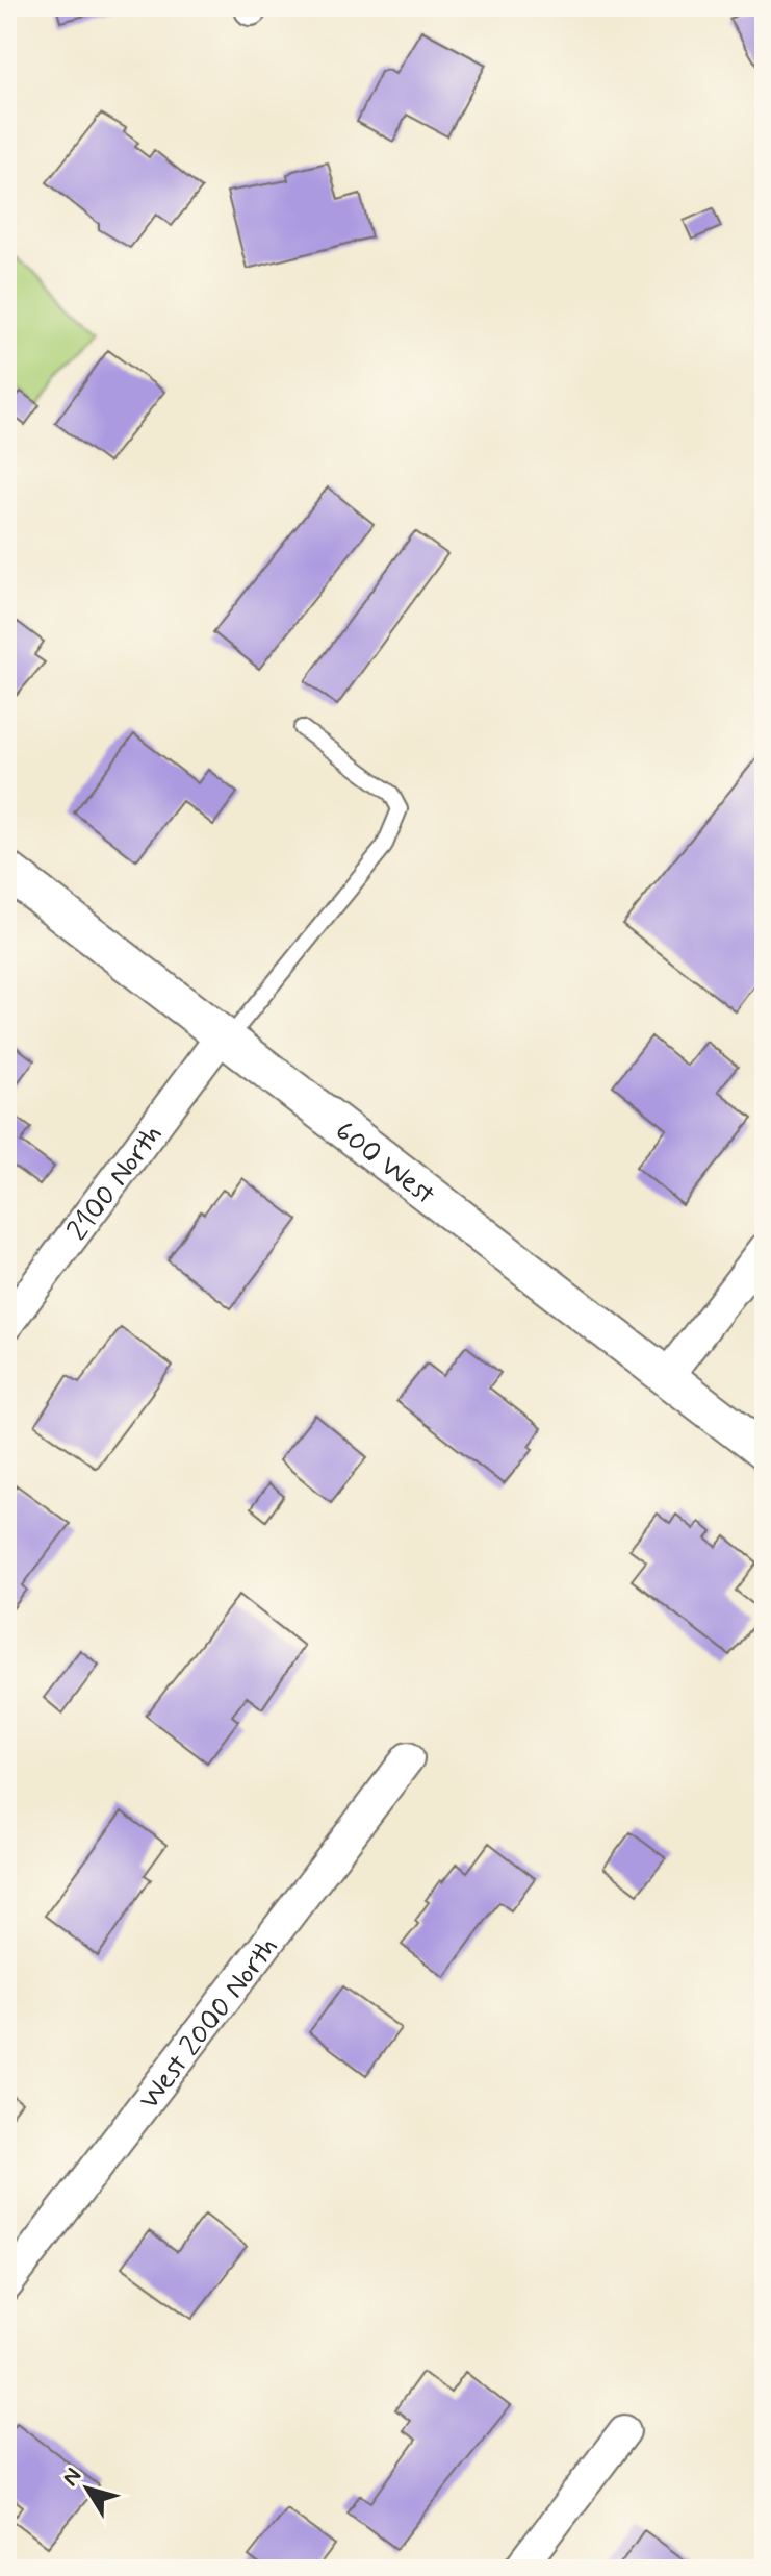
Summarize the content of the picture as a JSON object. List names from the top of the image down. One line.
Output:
{"streets":{"street":["600 West","2100 North","West 2000 North"]},"crossings":[["600 West","2100 North"]],"north":"top left"}
